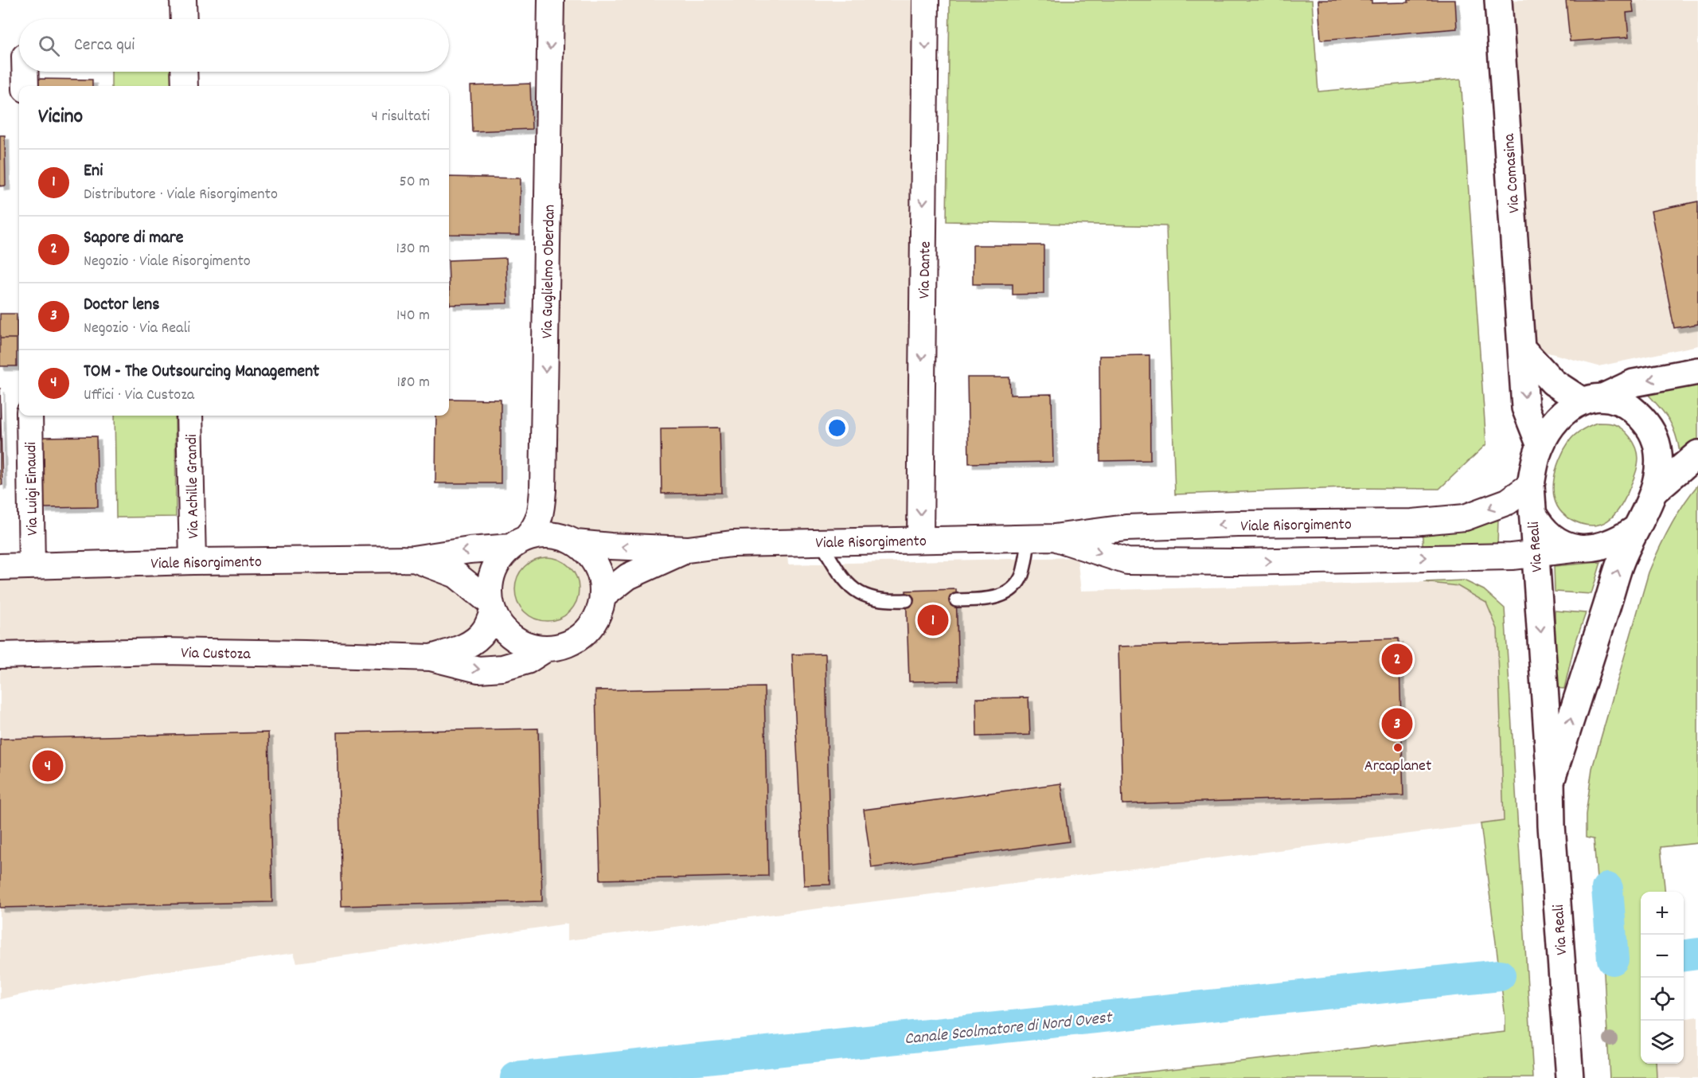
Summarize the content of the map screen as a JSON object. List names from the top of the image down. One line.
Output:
{"streets":{"main road":["Via Comasina","Via Reali"],"street":["Via Dante","Via Guglielmo Oberdan","Via Achille Grandi","Via Luigi Einaudi","Viale Risorgimento","Via Custoza"]},"crossings":[["Via Dante","Viale Risorgimento"],["Via Achille Grandi","Viale Risorgimento"],["Via Luigi Einaudi","Viale Risorgimento"],["Viale Risorgimento","Via Reali"]],"one_way":["Via Dante","Via Guglielmo Oberdan"],"water":["Canale Scolmatore di Nord Ovest"],"places":["Arcaplanet"],"page":{"search":"Cerca qui","heading":["Vicino","4 risultati"],"list":[{"mark":"1","name":"Eni","note":"Distributore · Viale Risorgimento","value":"50 m"},{"mark":"2","name":"Sapore di mare","note":"Negozio · Viale Risorgimento","value":"130 m"},{"mark":"3","name":"Doctor lens","note":"Negozio · Via Reali","value":"140 m"},{"mark":"4","name":"TOM - The Outsourcing Management","note":"Uffici · Via Custoza","value":"180 m"}],"pins":["1","2","3","4"],"map_buttons":["+","−"]}}
